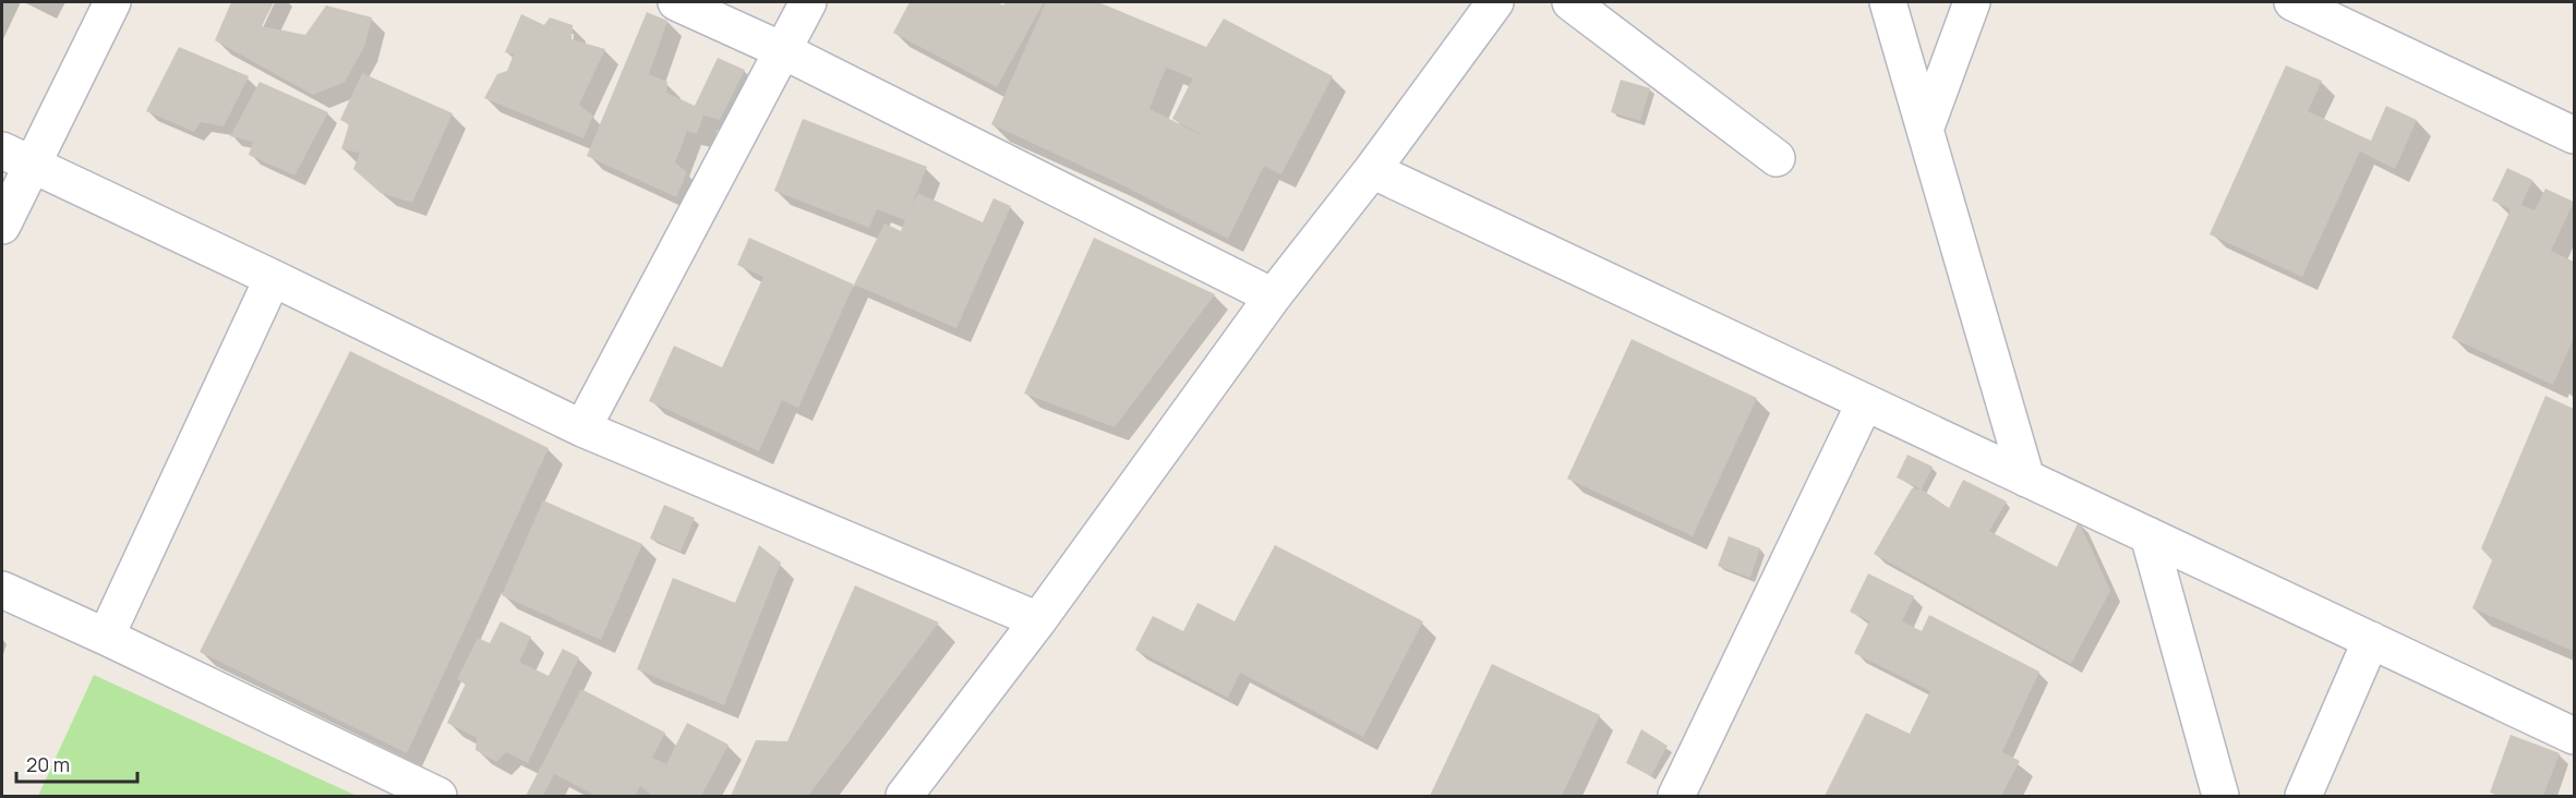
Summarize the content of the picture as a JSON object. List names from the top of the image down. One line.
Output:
{"scale_bar":"20 m"}
